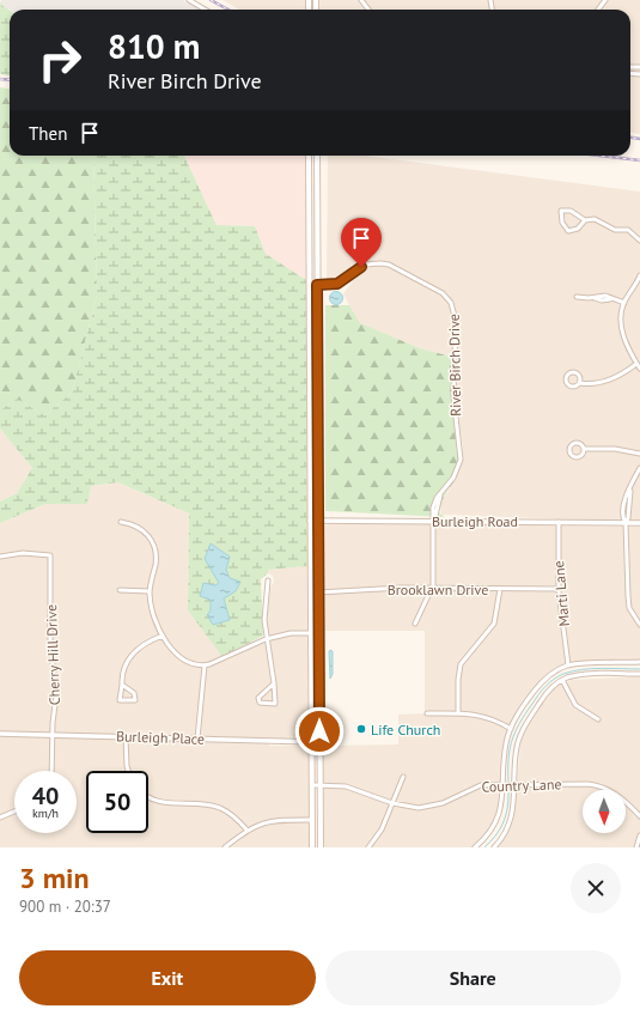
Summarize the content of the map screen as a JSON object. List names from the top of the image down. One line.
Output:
{"streets":{"street":["River Birch Drive","Burleigh Road","Brooklawn Drive","Marti Lane","Cherry Hill Drive","Burleigh Place","Country Lane"]},"crossings":[["River Birch Drive","Burleigh Road"],["River Birch Drive","Brooklawn Drive"],["Burleigh Road","Marti Lane"],["Brooklawn Drive","Marti Lane"],["Cherry Hill Drive","Burleigh Place"]],"places":["Life Church"],"north":"bottom","page":{"turn":["810 m","River Birch Drive"],"then":"Then","speed":"40 km/h","limit":"50","heading":["3 min","900 m · 20:37"],"buttons":["Exit","Share"]}}
